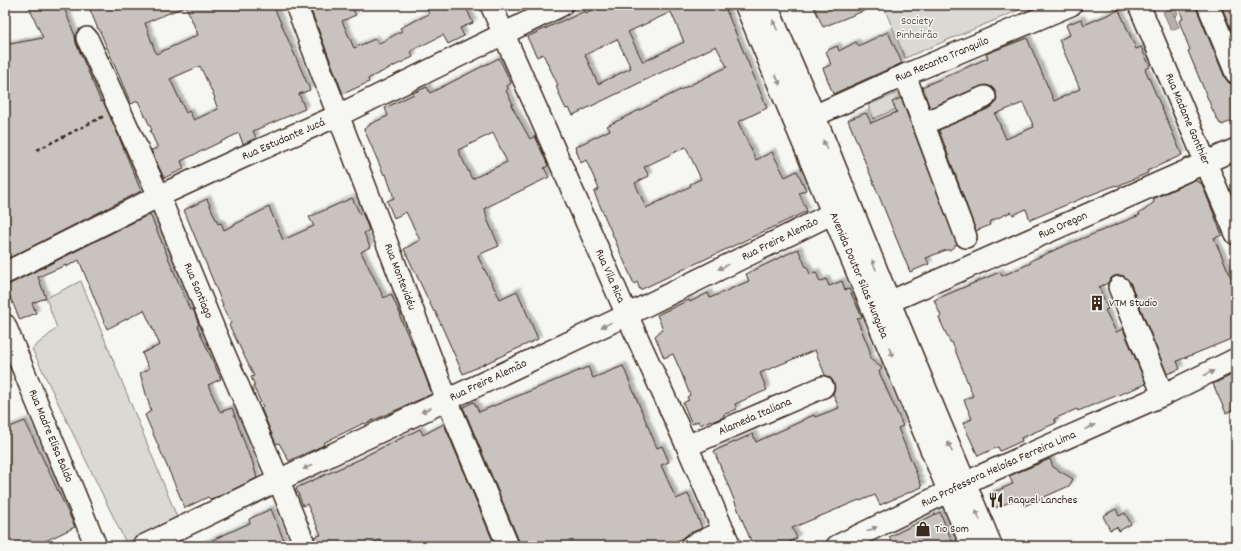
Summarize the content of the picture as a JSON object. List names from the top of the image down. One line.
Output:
{"streets":{"main road":["Avenida Doutor Silas Munguba"],"street":["Rua Recanto Tranquilo","Rua Madame Gonthier","Rua Estudante Jucá","Rua Oregon","Rua Freire Alemão","Rua Montevidéu","Rua Vila Rica","Rua Santiago","Alameda Italiana","Rua Madre Elisa Baldo","Rua Professora Heloísa Ferreira Lima"]},"crossings":[["Rua Recanto Tranquilo","Avenida Doutor Silas Munguba"],["Rua Madame Gonthier","Rua Oregon"],["Rua Estudante Jucá","Rua Montevidéu"],["Rua Estudante Jucá","Rua Vila Rica"],["Rua Estudante Jucá","Rua Santiago"],["Rua Oregon","Avenida Doutor Silas Munguba"],["Rua Freire Alemão","Avenida Doutor Silas Munguba"],["Rua Freire Alemão","Rua Montevidéu"],["Rua Freire Alemão","Rua Vila Rica"],["Rua Freire Alemão","Rua Santiago"],["Avenida Doutor Silas Munguba","Rua Professora Heloísa Ferreira Lima"],["Rua Vila Rica","Alameda Italiana"]],"one_way":["Rua Freire Alemão","Rua Professora Heloísa Ferreira Lima"],"parks":["Society Pinheirão"],"places":{"building":["VTM Studio"],"restaurant":["Raquel Lanches"],"shop":["Tio Som"]}}
